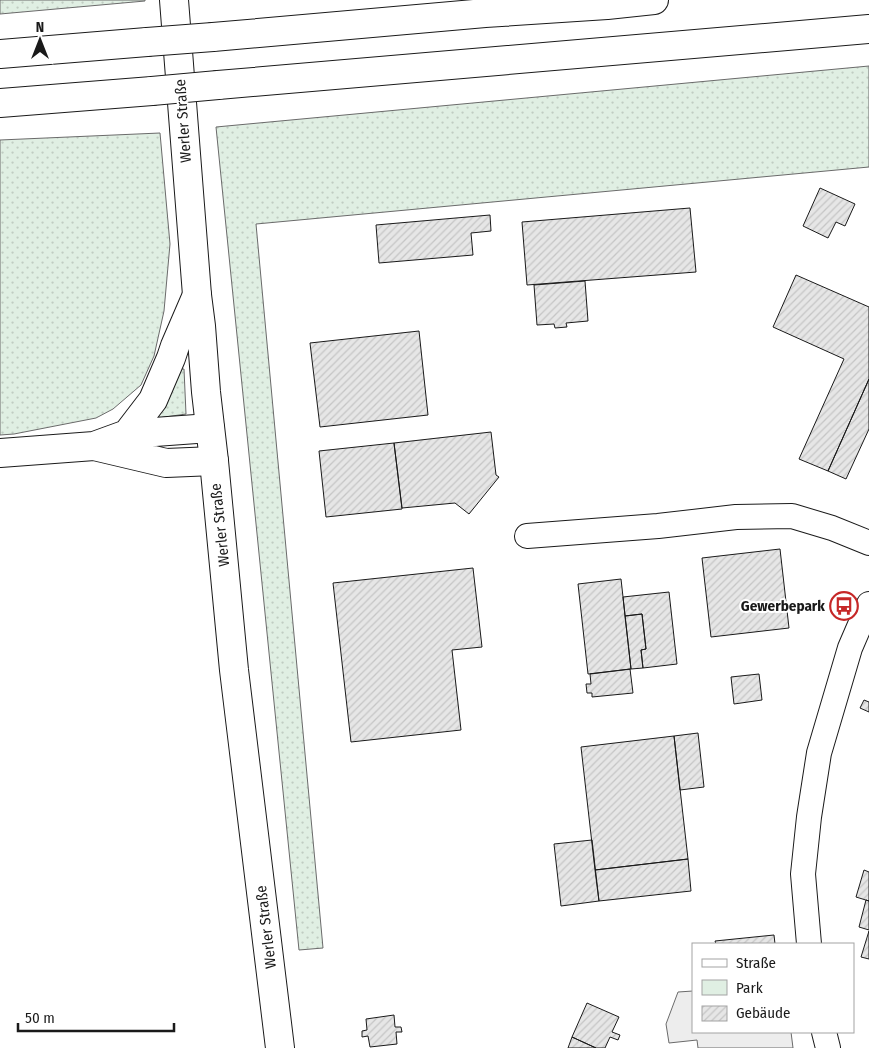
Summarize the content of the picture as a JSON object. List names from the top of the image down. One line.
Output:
{"streets":{"main road":["Werler Straße"]},"places":{"bus stop":["Gewerbepark"]},"legend":["Straße","Park","Gebäude"],"scale_bar":"50 m","north":"top"}
